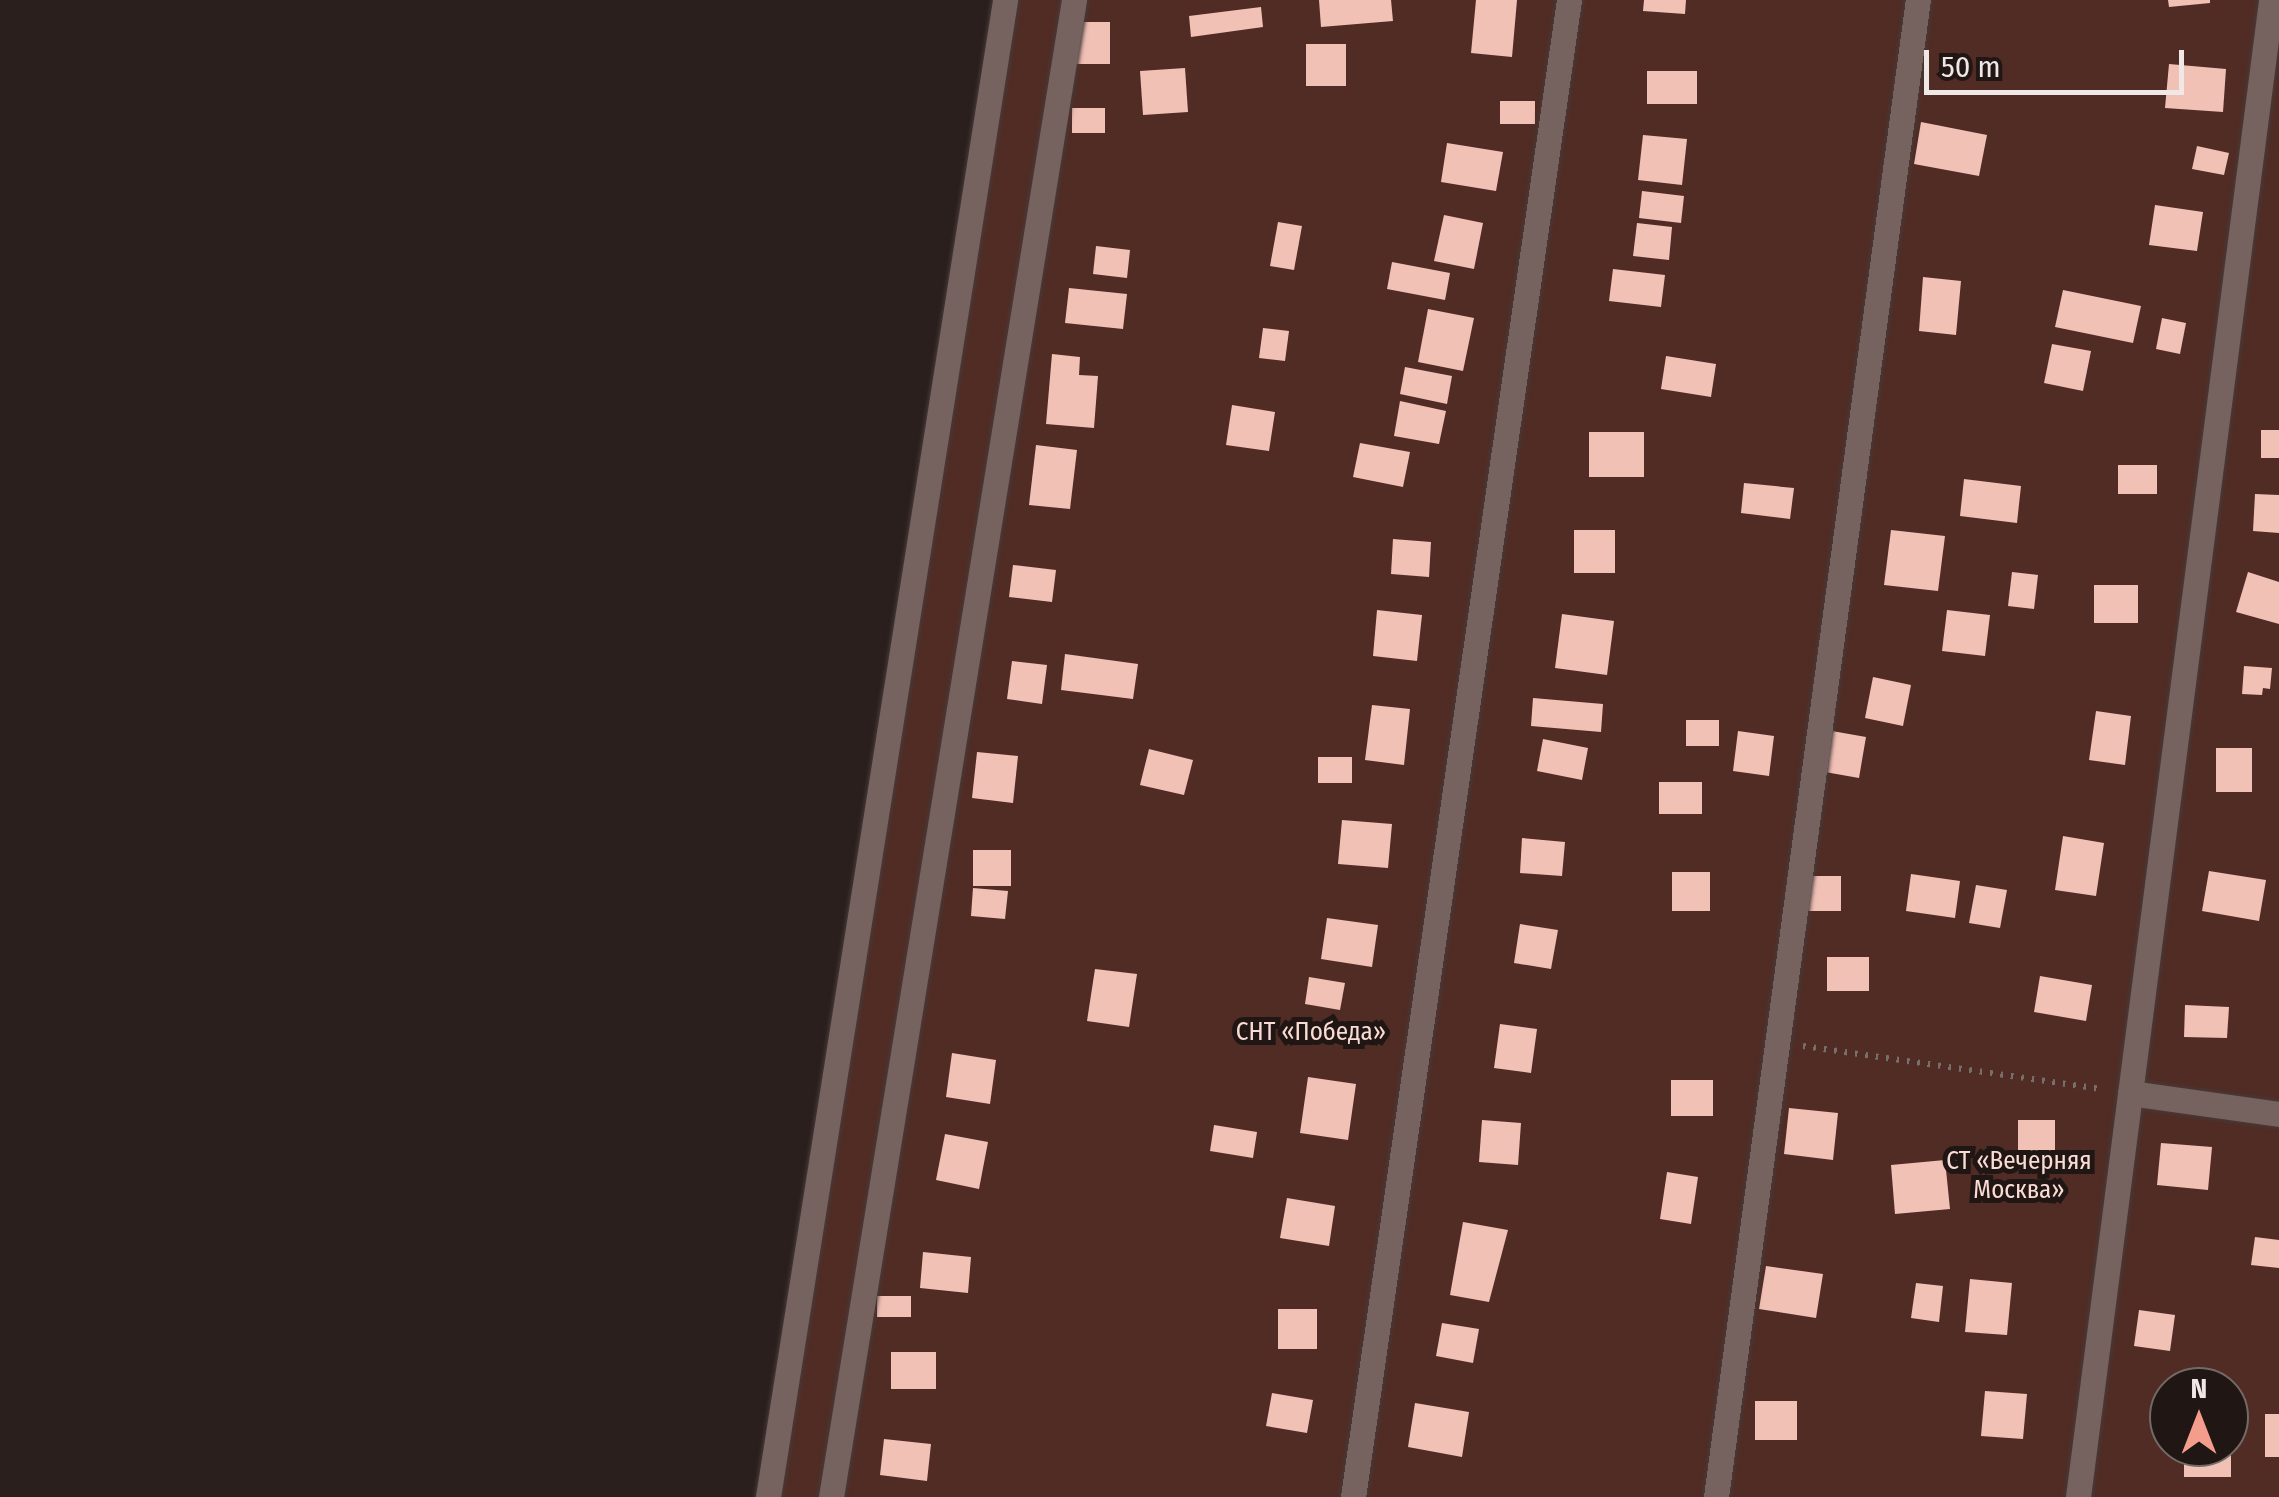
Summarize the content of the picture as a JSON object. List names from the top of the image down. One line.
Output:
{"parks":["СНТ «Победа»","СТ «Вечерняя Москва»"],"scale_bar":"50 m","north":"top"}
